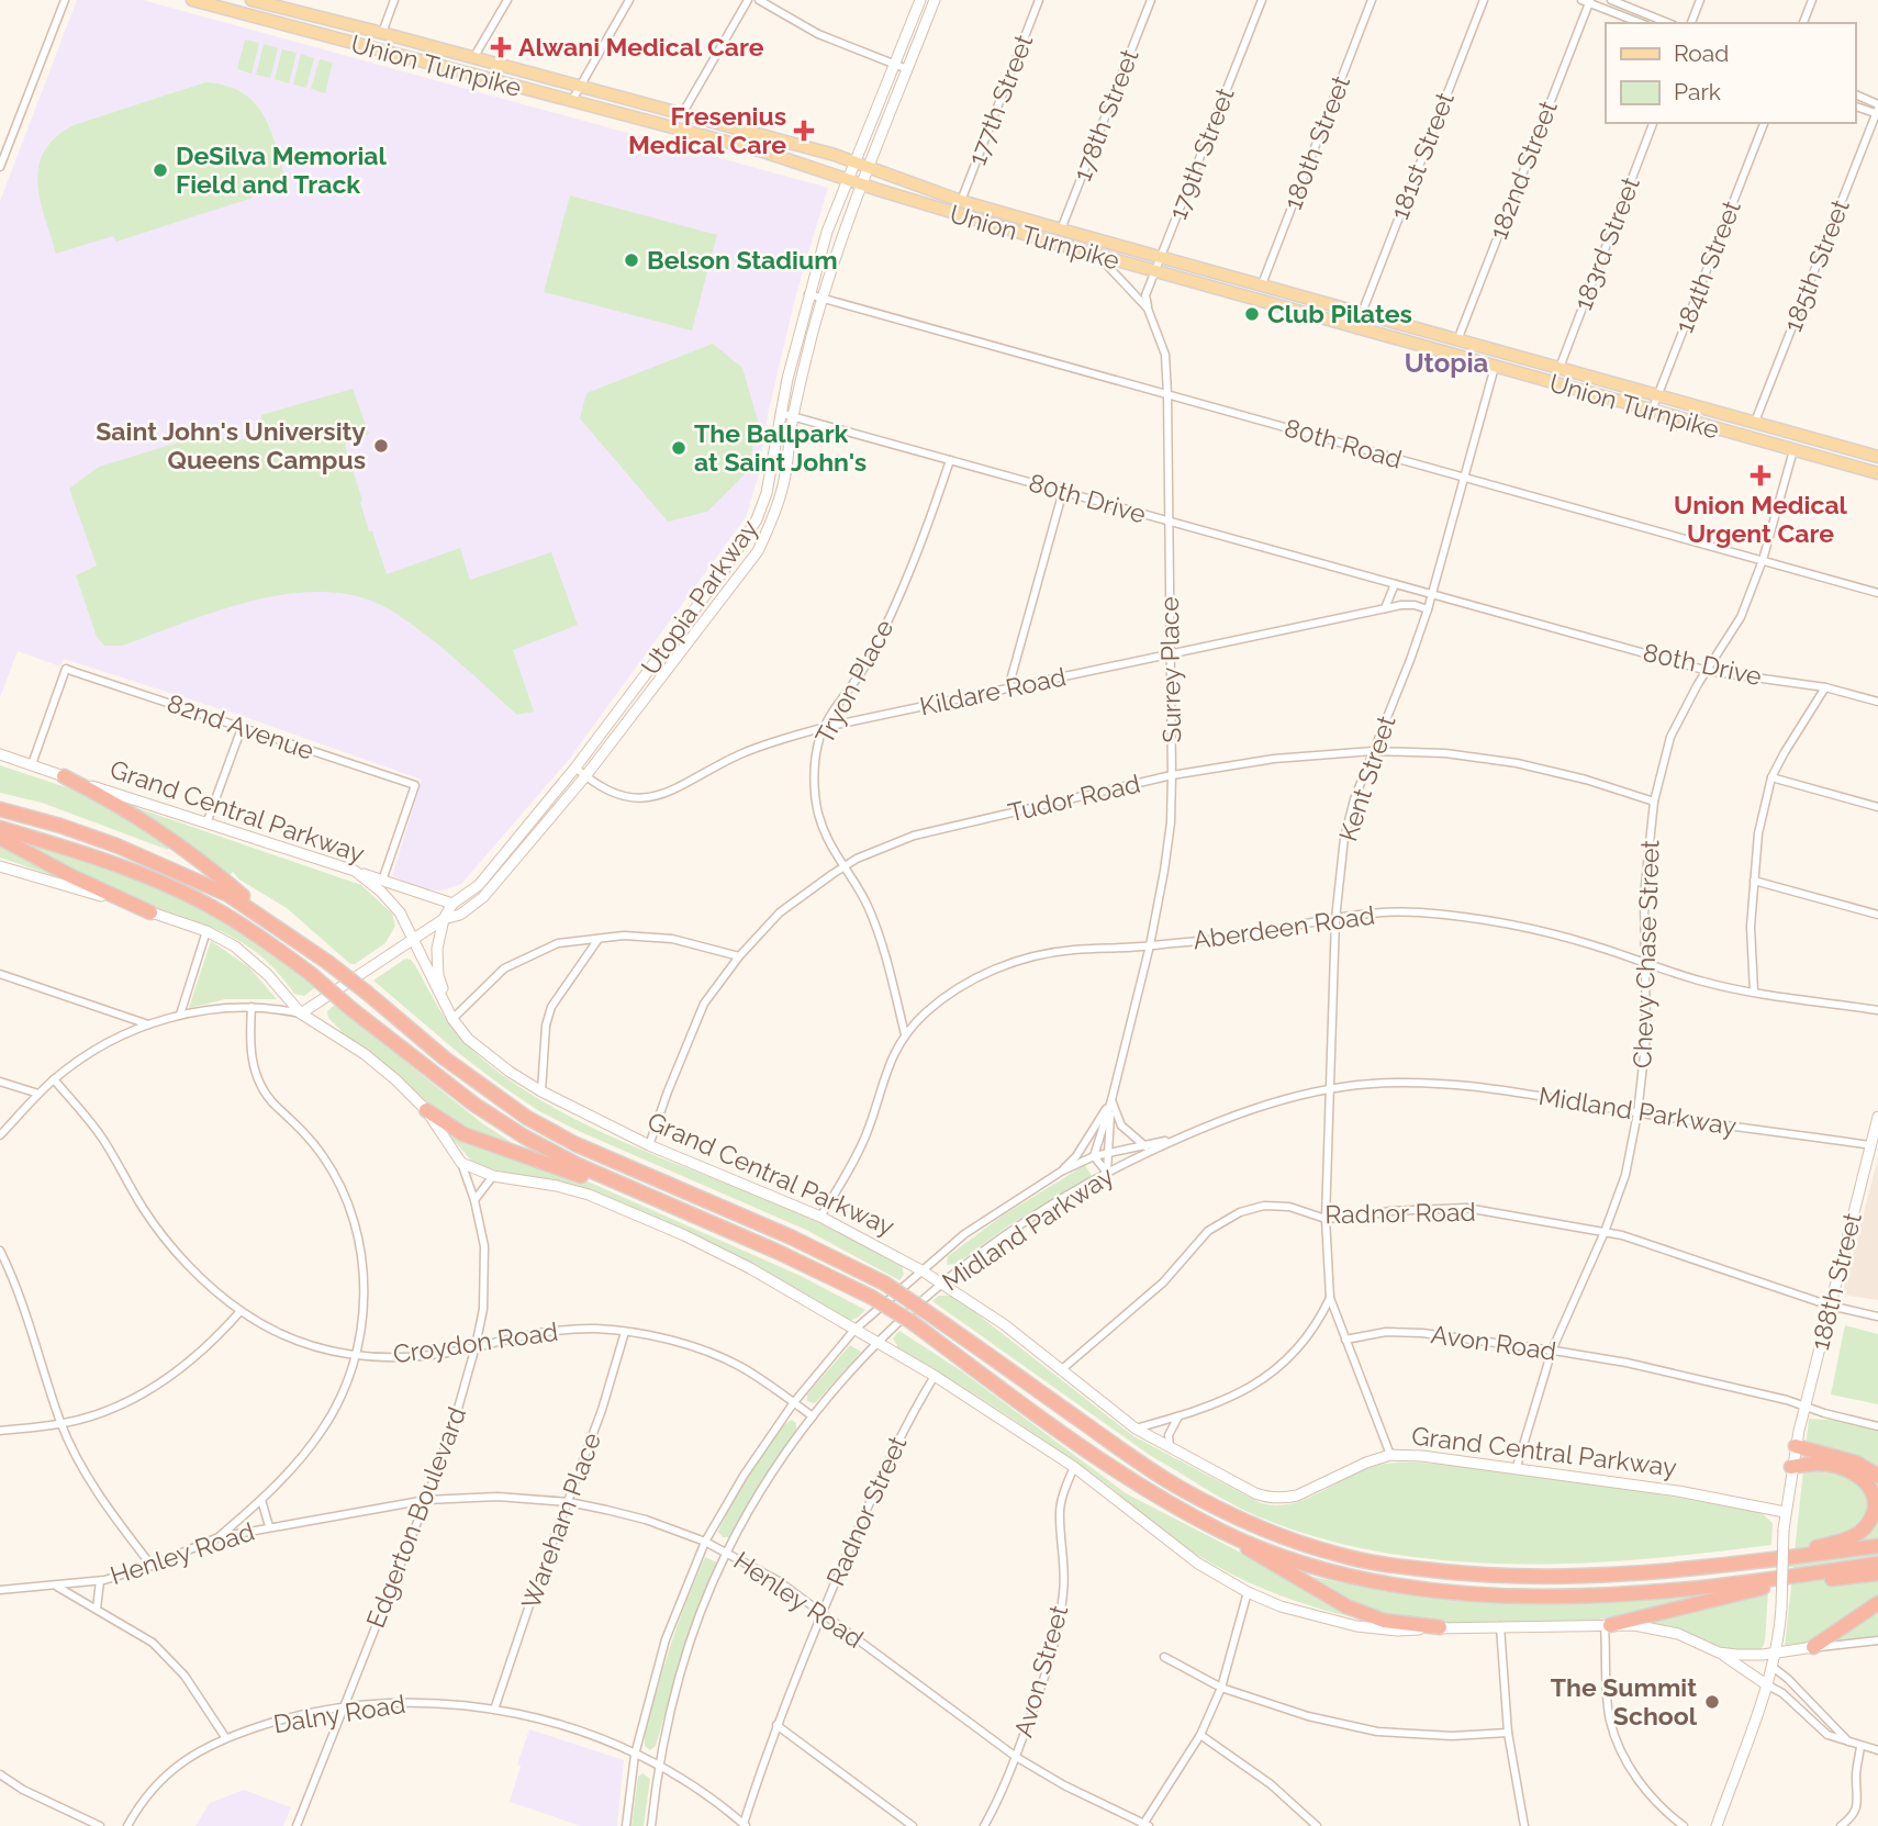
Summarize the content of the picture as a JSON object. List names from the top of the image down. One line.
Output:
{"streets":{"highway":["Grand Central Parkway"],"main road":["Union Turnpike","Utopia Parkway","188th Street"],"street":["177th Street","178th Street","180th Street","179th Street","181st Street","182nd Street","183rd Street","185th Street","184th Street","80th Road","80th Drive","Surrey Place","Tryon Place","Kildare Road","82nd Avenue","Kent Street","Tudor Road","Aberdeen Road","Chevy Chase Street","Midland Parkway","Radnor Road","Croydon Road","Avon Road","Radnor Street","Edgerton Boulevard","Wareham Place","Henley Road","Avon Street","Dalny Road"]},"crossings":[["Union Turnpike","177th Street"],["Union Turnpike","178th Street"],["Union Turnpike","180th Street"],["Union Turnpike","179th Street"],["Union Turnpike","181st Street"],["Union Turnpike","182nd Street"],["Union Turnpike","183rd Street"],["Union Turnpike","185th Street"],["Union Turnpike","184th Street"],["Union Turnpike","Utopia Parkway"],["Union Turnpike","Surrey Place"],["Union Turnpike","Kent Street"],["Union Turnpike","Chevy Chase Street"],["179th Street","Surrey Place"],["80th Road","Utopia Parkway"],["80th Road","Surrey Place"],["80th Road","Kent Street"],["80th Road","Chevy Chase Street"],["80th Drive","Utopia Parkway"],["80th Drive","Surrey Place"],["80th Drive","Tryon Place"],["80th Drive","Kent Street"],["80th Drive","Chevy Chase Street"],["Utopia Parkway","Kildare Road"],["Utopia Parkway","Grand Central Parkway"],["Surrey Place","Kildare Road"],["Surrey Place","Tudor Road"],["Surrey Place","Aberdeen Road"],["Surrey Place","Midland Parkway"],["Tryon Place","Kildare Road"],["Tryon Place","Tudor Road"],["Tryon Place","Aberdeen Road"],["Kildare Road","Kent Street"],["82nd Avenue","Grand Central Parkway"],["Kent Street","Tudor Road"],["Kent Street","Aberdeen Road"],["Kent Street","Midland Parkway"],["Kent Street","Radnor Road"],["Tudor Road","Grand Central Parkway"],["Tudor Road","Chevy Chase Street"],["Grand Central Parkway","Aberdeen Road"],["Grand Central Parkway","Chevy Chase Street"],["Grand Central Parkway","Midland Parkway"],["Grand Central Parkway","Radnor Road"],["Aberdeen Road","Chevy Chase Street"],["Chevy Chase Street","Midland Parkway"],["Chevy Chase Street","Radnor Road"],["Chevy Chase Street","Avon Road"],["Midland Parkway","188th Street"],["Midland Parkway","Croydon Road"],["Midland Parkway","Henley Road"],["Midland Parkway","Dalny Road"],["Radnor Road","188th Street"],["188th Street","Avon Road"],["Croydon Road","Edgerton Boulevard"],["Croydon Road","Wareham Place"],["Radnor Street","Henley Road"],["Radnor Street","Dalny Road"],["Edgerton Boulevard","Henley Road"],["Edgerton Boulevard","Dalny Road"],["Wareham Place","Henley Road"],["Wareham Place","Dalny Road"],["Henley Road","Avon Street"]],"districts":["Utopia"],"places":{"health":["Alwani Medical Care","Fresenius Medical Care","Union Medical Urgent Care"],"other":["DeSilva Memorial Field and Track","Belson Stadium","Club Pilates","Saint John's University Queens Campus","The Ballpark at Saint John's","The Summit School"]},"legend":["Road","Park"]}
